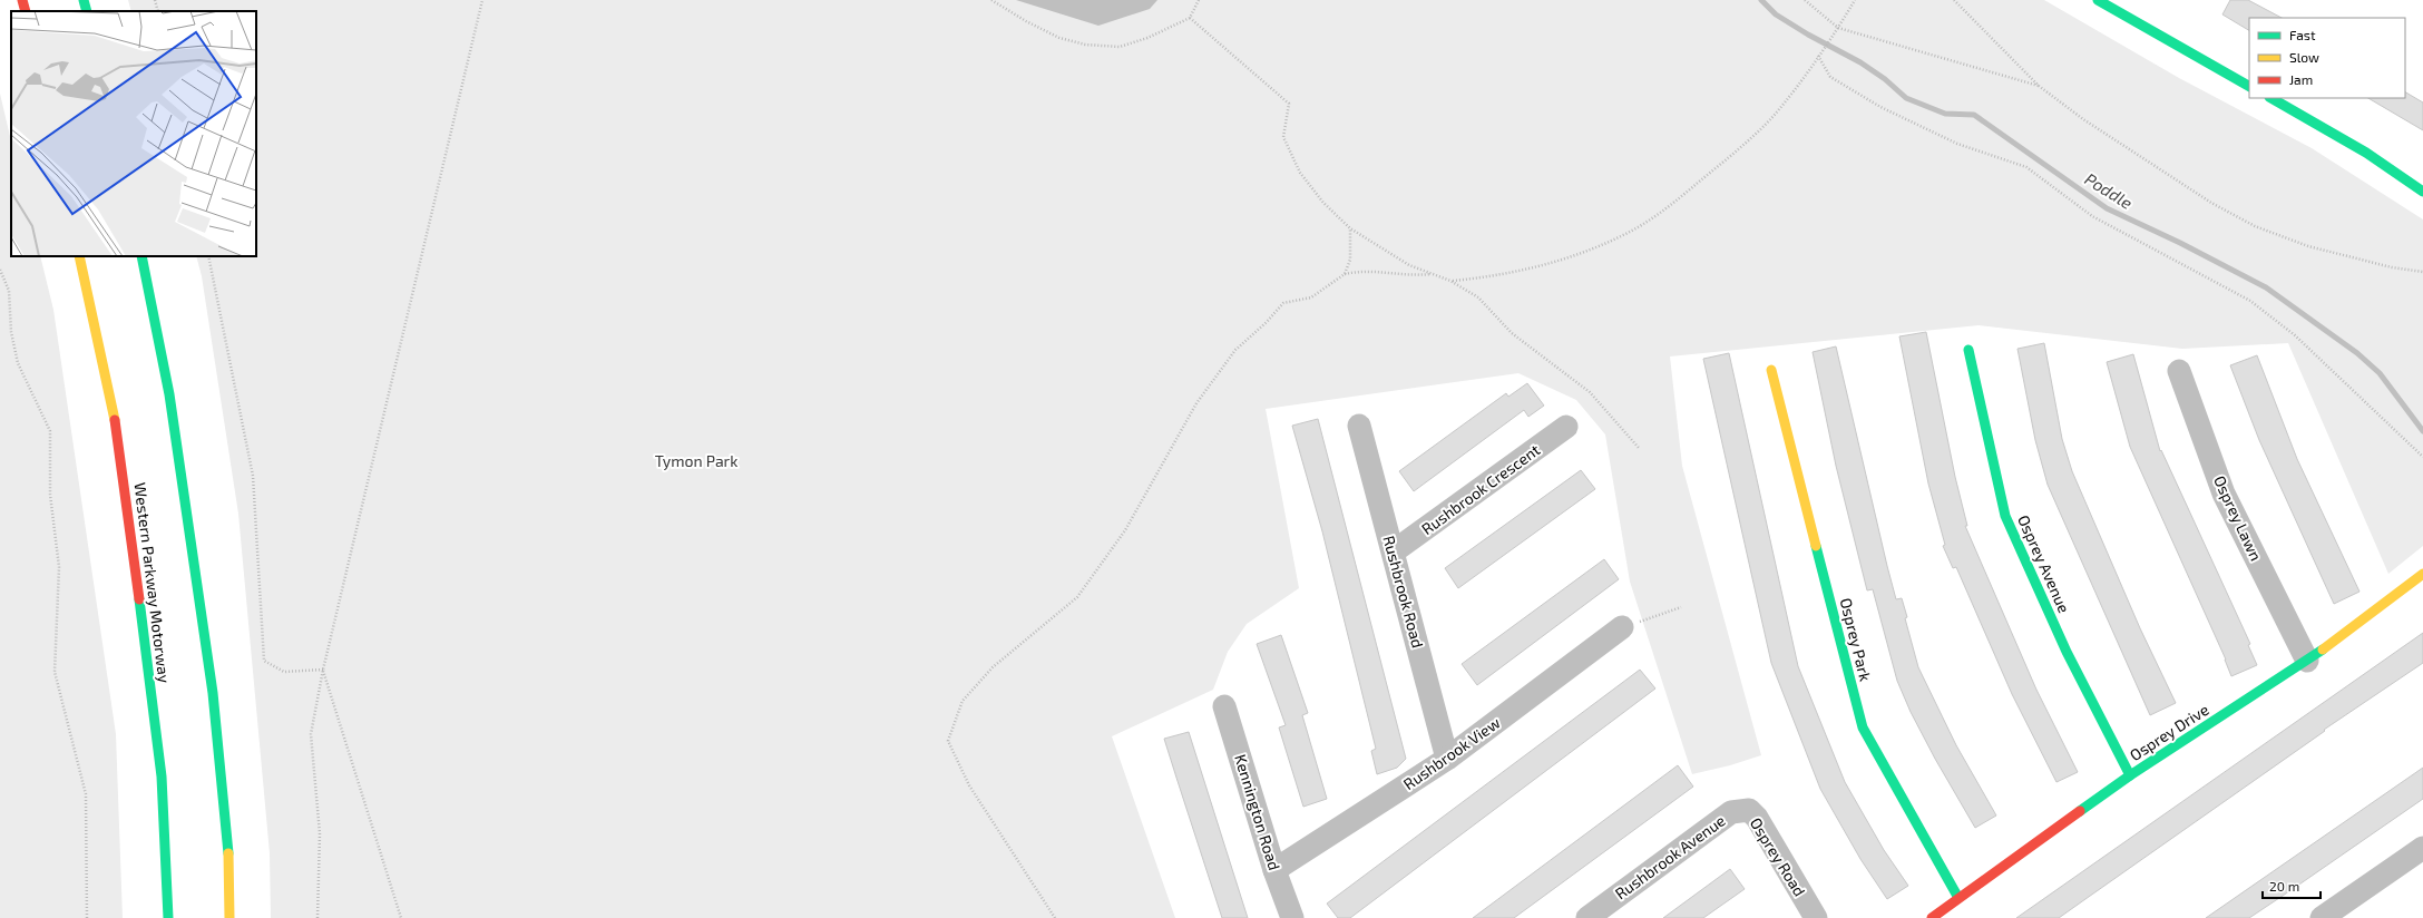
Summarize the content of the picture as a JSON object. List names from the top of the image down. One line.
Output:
{"streets":{"main road":["Osprey Avenue","Western Parkway Motorway","Osprey Park","Osprey Drive"],"street":["Rushbrook Crescent","Osprey Lawn","Rushbrook Road","Rushbrook View","Kennington Road","Rushbrook Avenue","Osprey Road"]},"crossings":[["Rushbrook Crescent","Rushbrook Road"],["Osprey Lawn","Osprey Drive"],["Osprey Avenue","Osprey Drive"],["Rushbrook Road","Rushbrook View"],["Osprey Park","Osprey Drive"],["Rushbrook View","Kennington Road"],["Rushbrook Avenue","Osprey Road"]],"water":["Poddle"],"parks":["Tymon Park"],"legend":["Fast","Slow","Jam"],"scale_bar":"20 m"}
